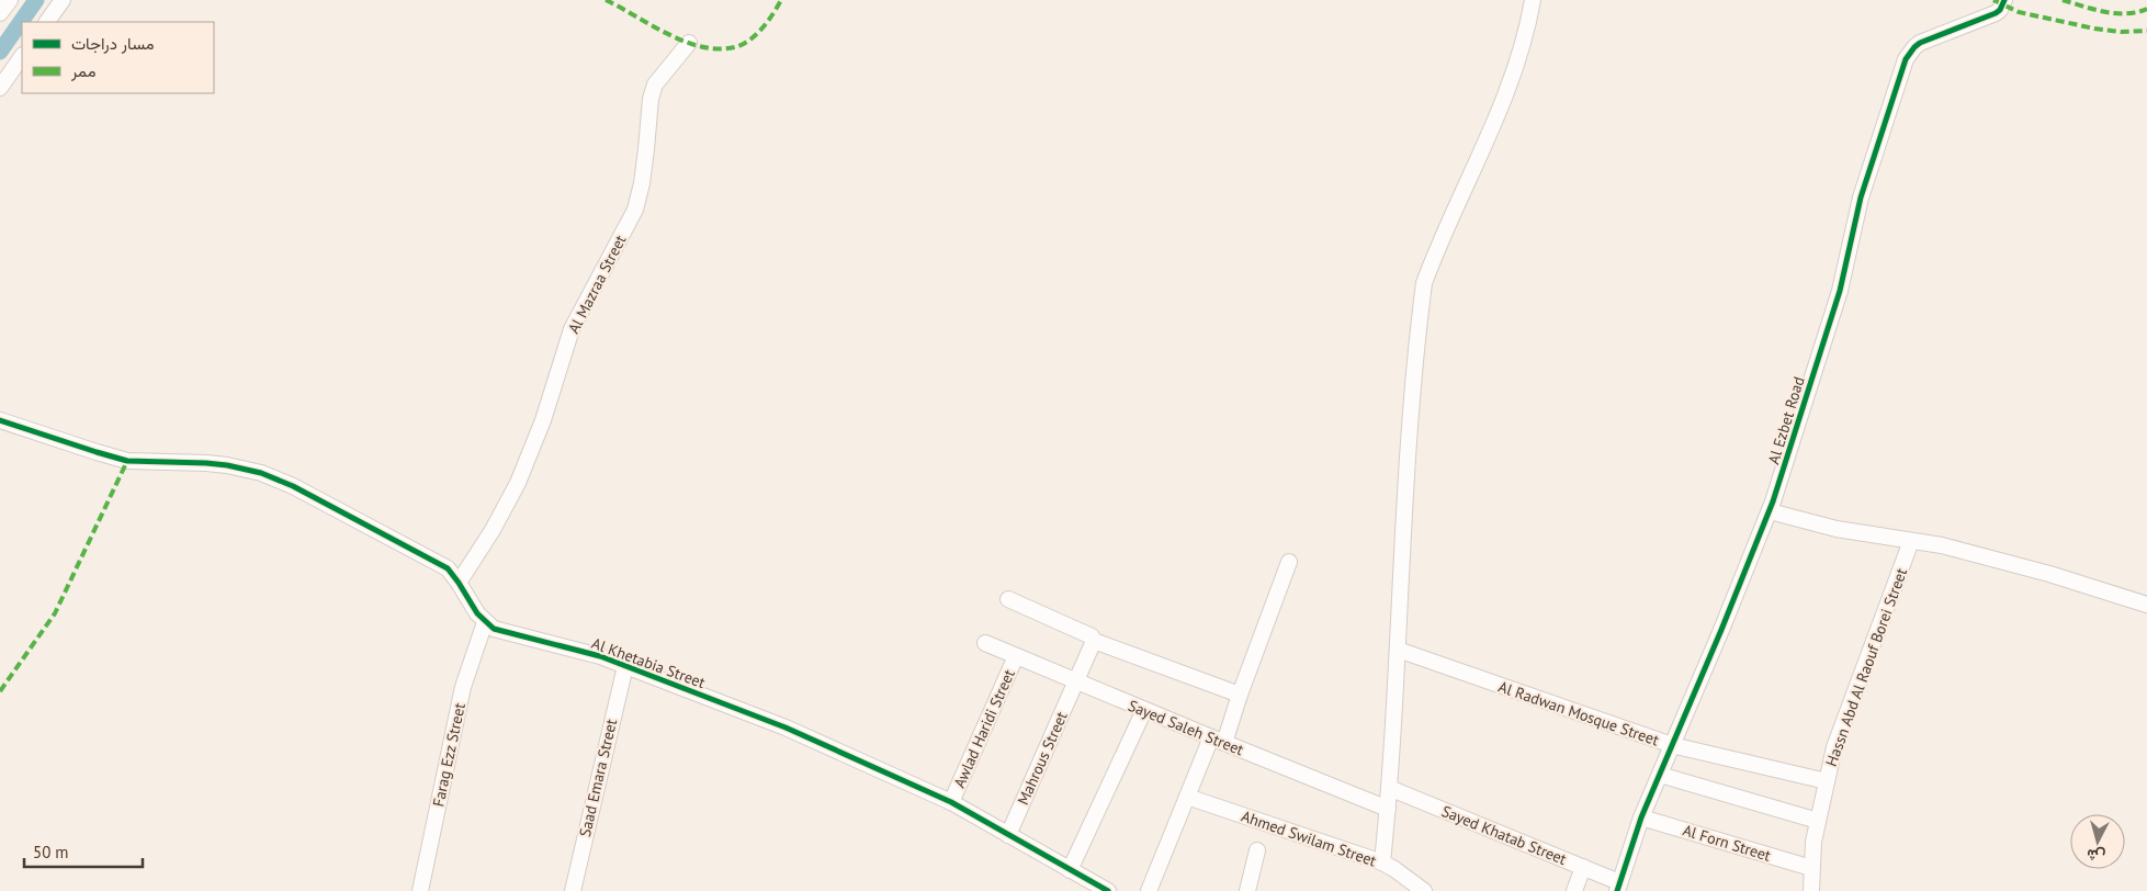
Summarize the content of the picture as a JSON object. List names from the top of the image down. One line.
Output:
{"streets":{"street":["Al Mazraa Street","Al Ezbet Road","Al Khetabia Street","Hassn Abd Al Raouf Borei Street","Al Radwan Mosque Street","Sayed Saleh Street","Awlad Haridi Street","Farag Ezz Street","Mahrous Street","Saad Emara Street","Sayed Khatab Street","Ahmed Swilam Street","Al Forn Street"]},"crossings":[["Al Ezbet Road","Al Radwan Mosque Street"],["Al Ezbet Road","Sayed Khatab Street"],["Al Ezbet Road","Al Forn Street"],["Al Khetabia Street","Awlad Haridi Street"],["Al Khetabia Street","Farag Ezz Street"],["Al Khetabia Street","Mahrous Street"],["Al Khetabia Street","Saad Emara Street"],["Hassn Abd Al Raouf Borei Street","Al Radwan Mosque Street"],["Hassn Abd Al Raouf Borei Street","Al Forn Street"],["Sayed Saleh Street","Awlad Haridi Street"],["Sayed Saleh Street","Mahrous Street"]],"legend":["مسار دراجات","ممر"],"scale_bar":"50 m","north":"bottom"}
